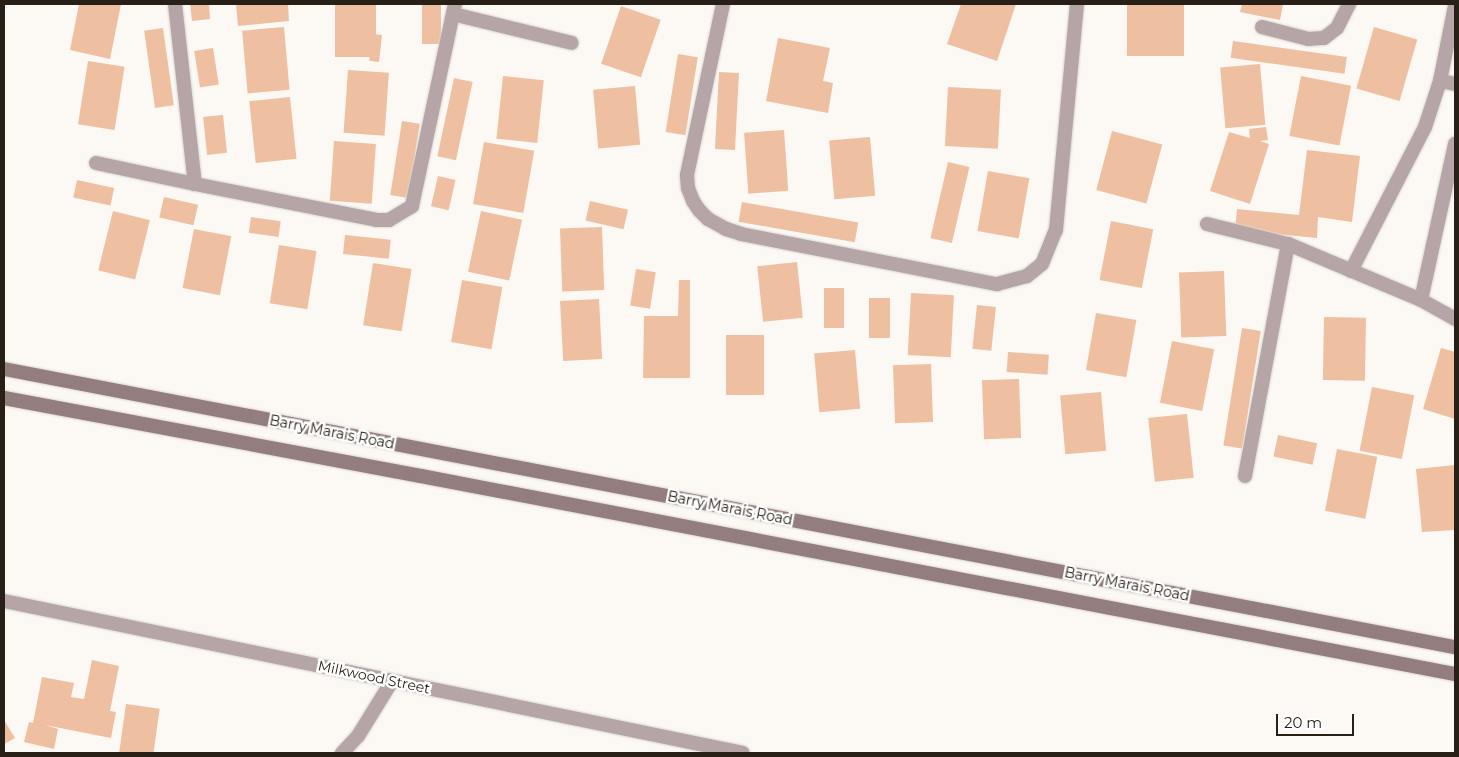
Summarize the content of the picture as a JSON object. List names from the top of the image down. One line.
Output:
{"streets":{"main road":["Barry Marais Road"],"street":["Milkwood Street"]},"scale_bar":"20 m"}
